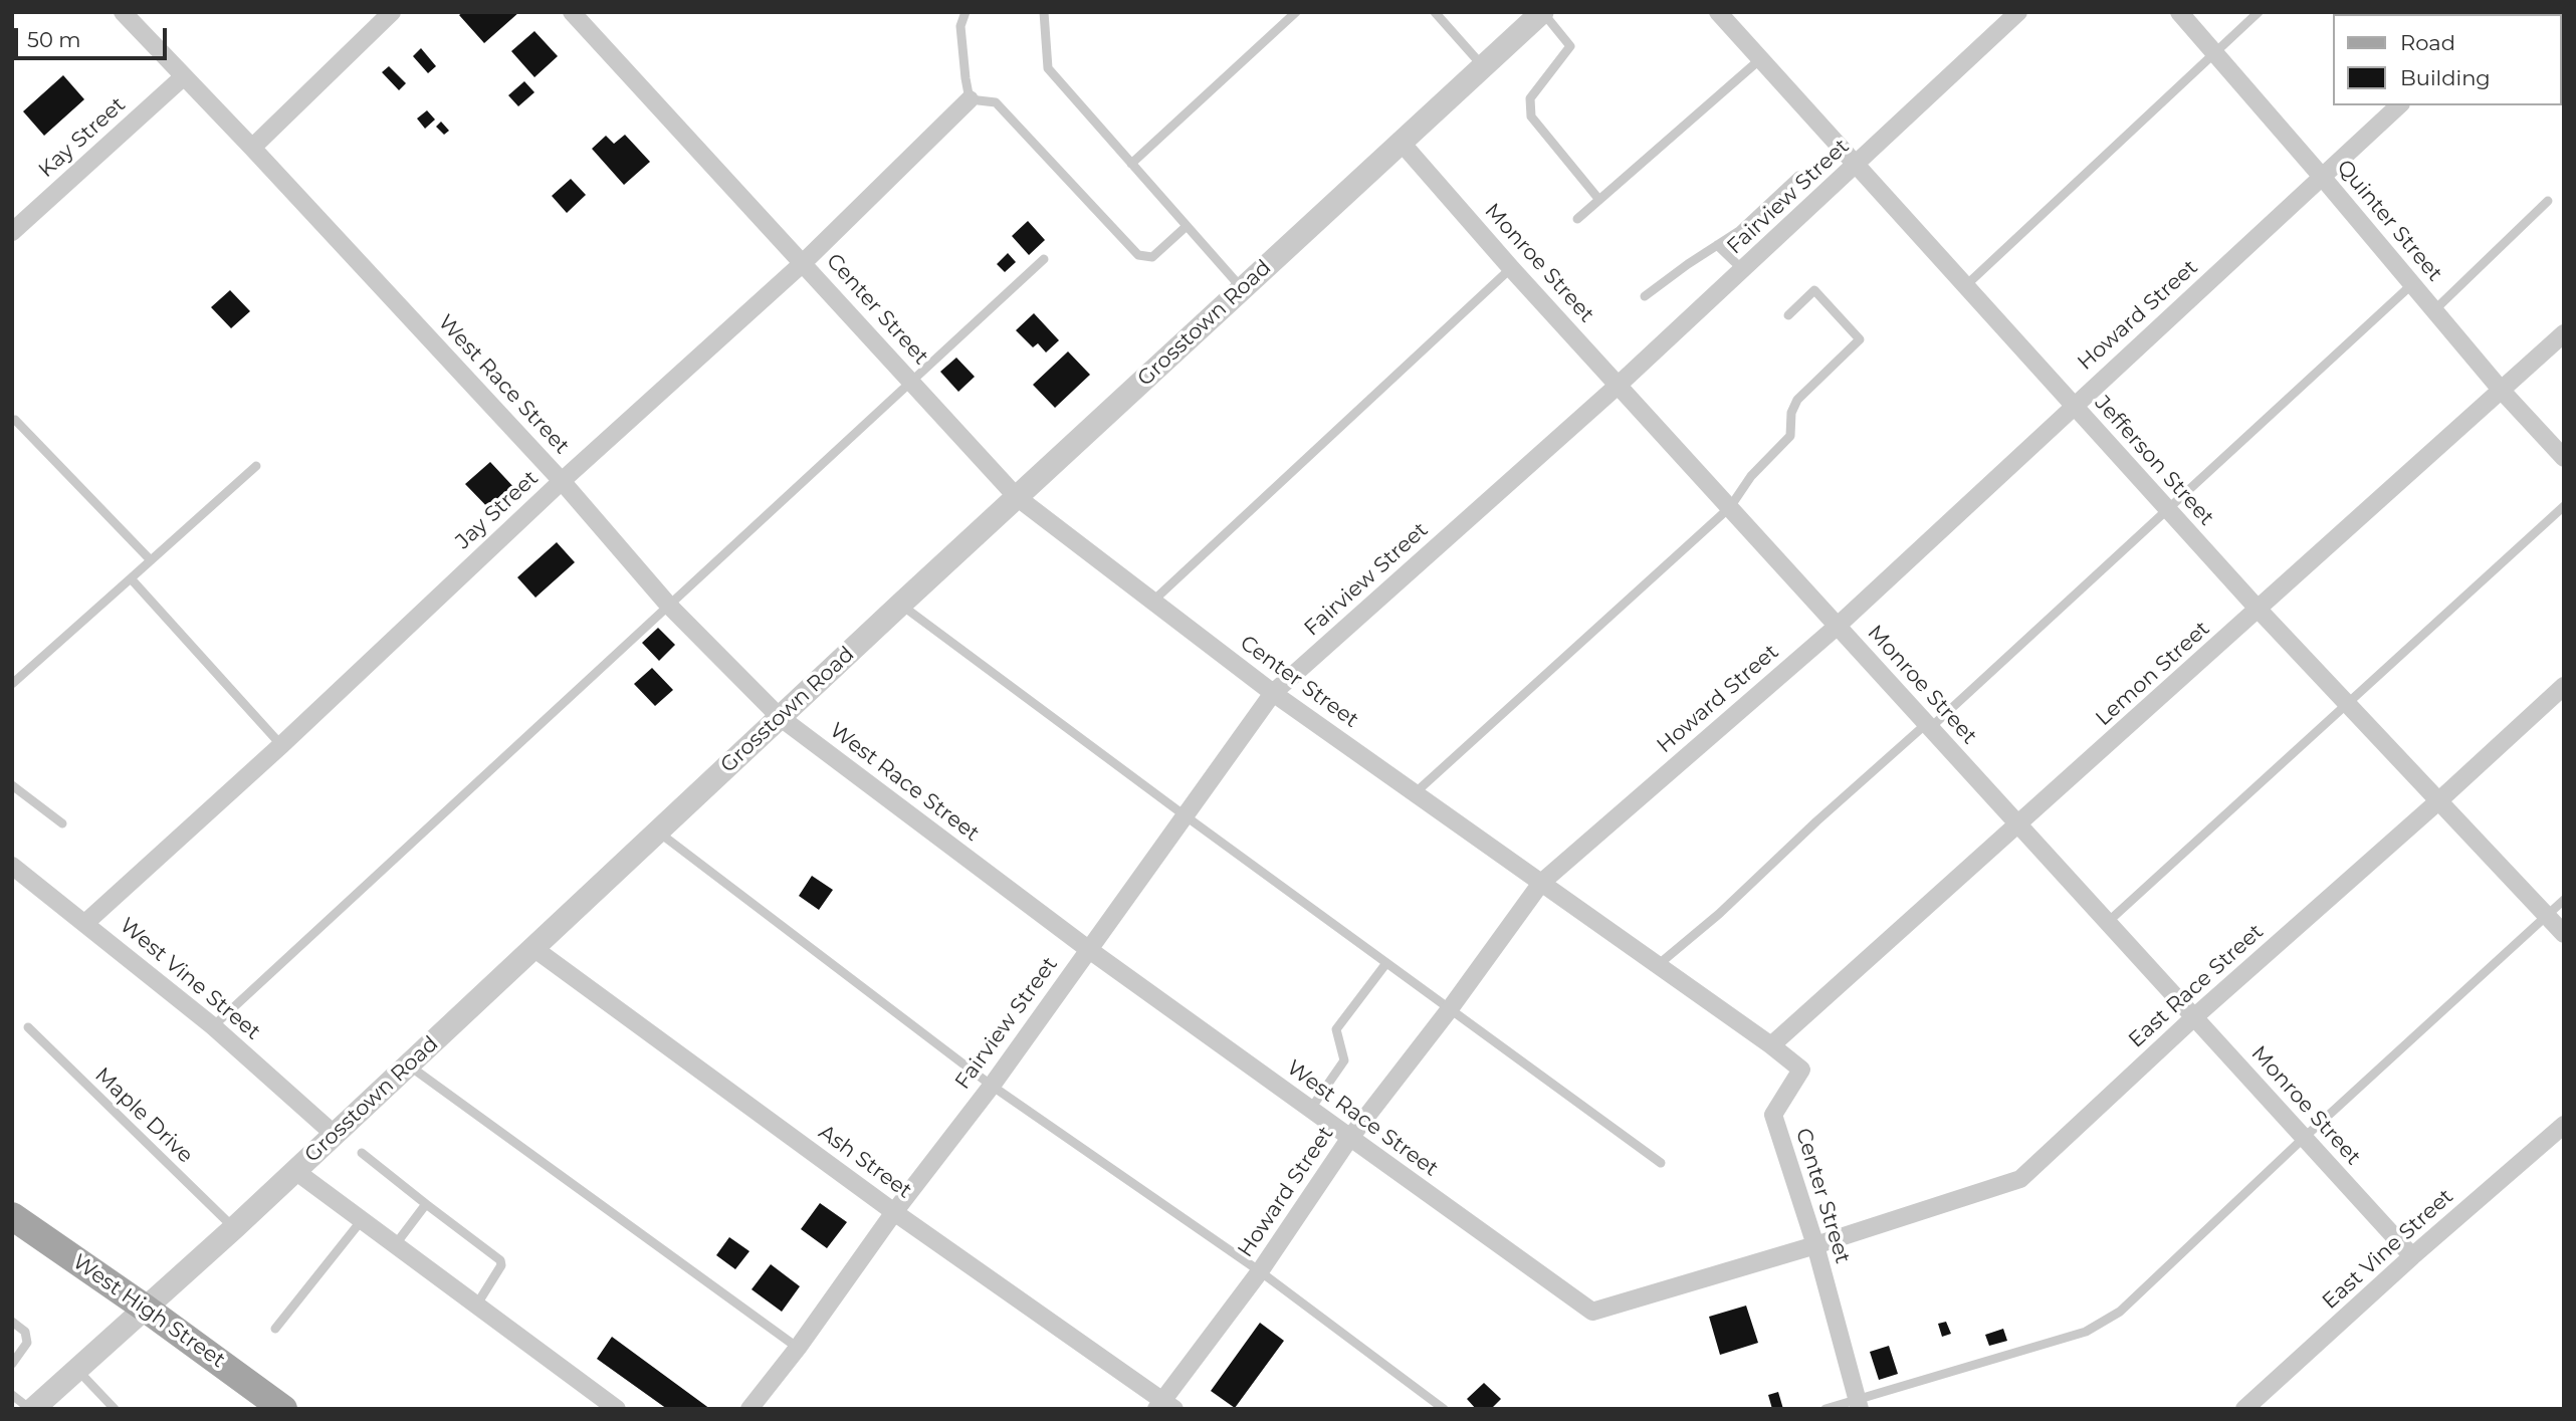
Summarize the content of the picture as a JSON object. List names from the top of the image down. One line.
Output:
{"streets":{"main road":["West High Street"],"street":["Kay Street","Fairview Street","Quinter Street","Monroe Street","Center Street","Howard Street","Grosstown Road","West Race Street","Jefferson Street","Jay Street","Lemon Street","West Vine Street","East Race Street","Ash Street","East Vine Street"],"lane":["Maple Drive"]},"crossings":[["Kay Street","West Race Street"],["Fairview Street","Monroe Street"],["Fairview Street","Center Street"],["Fairview Street","West Race Street"],["Fairview Street","Jefferson Street"],["Fairview Street","Ash Street"],["Quinter Street","Howard Street"],["Quinter Street","Lemon Street"],["Monroe Street","Howard Street"],["Monroe Street","Grosstown Road"],["Monroe Street","Lemon Street"],["Monroe Street","East Race Street"],["Monroe Street","East Vine Street"],["Center Street","Howard Street"],["Center Street","Grosstown Road"],["Center Street","West Race Street"],["Center Street","Jay Street"],["Center Street","Lemon Street"],["Center Street","East Race Street"],["Howard Street","West Race Street"],["Howard Street","Jefferson Street"],["Howard Street","Ash Street"],["Grosstown Road","West Race Street"],["Grosstown Road","West Vine Street"],["Grosstown Road","Maple Drive"],["Grosstown Road","Ash Street"],["Grosstown Road","West High Street"],["West Race Street","Jay Street"],["West Race Street","East Race Street"],["Jefferson Street","Lemon Street"],["Jefferson Street","East Race Street"],["Jay Street","West Vine Street"]],"legend":["Road","Building"],"scale_bar":"50 m"}
